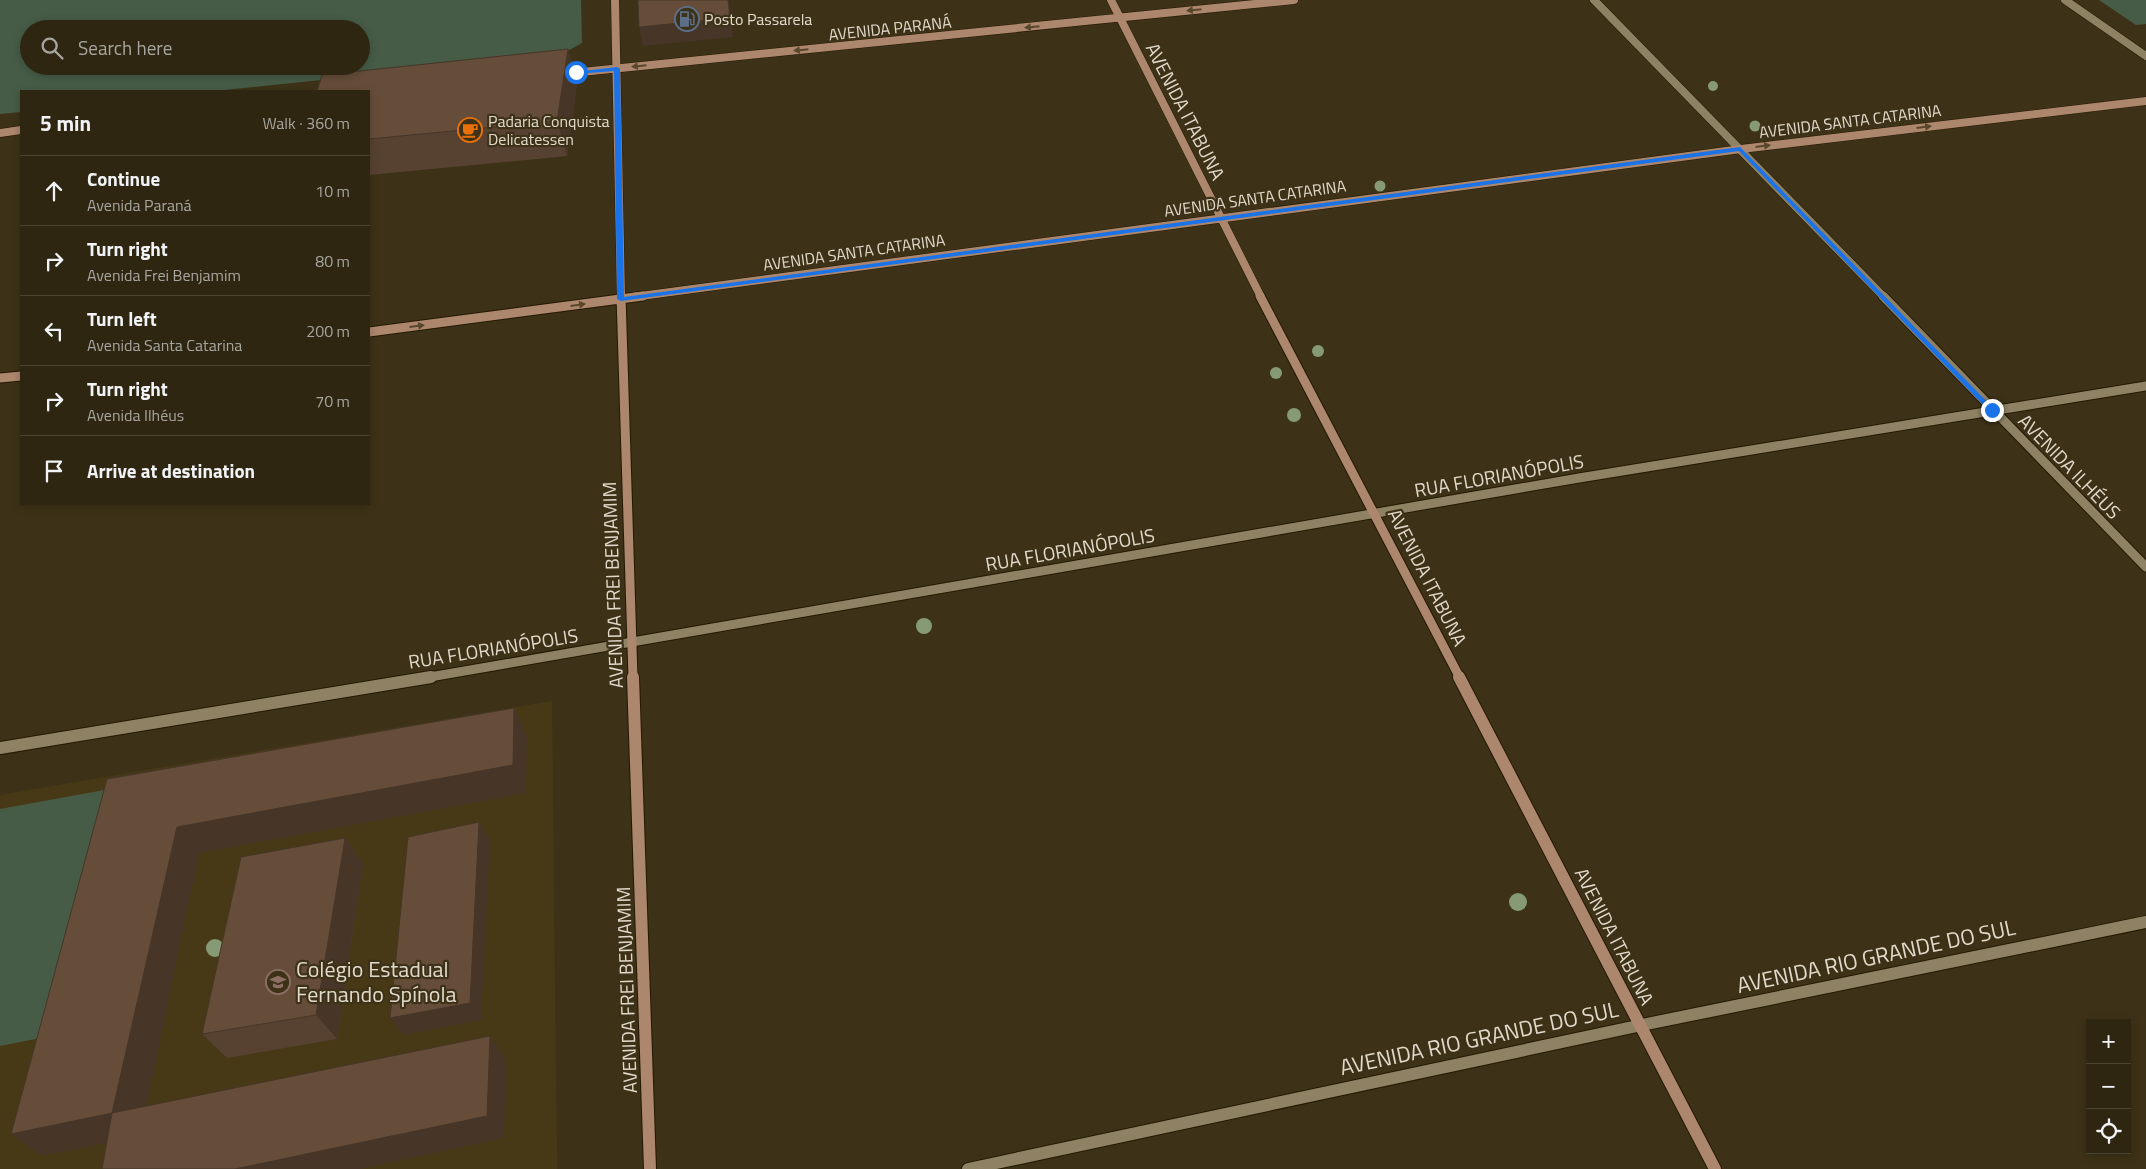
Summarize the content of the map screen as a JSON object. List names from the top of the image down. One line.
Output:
{"streets":{"main road":["AVENIDA PARANÁ","AVENIDA ITABUNA","AVENIDA SANTA CATARINA","AVENIDA FREI BENJAMIM"],"street":["AVENIDA ILHÉUS","RUA FLORIANÓPOLIS","AVENIDA RIO GRANDE DO SUL"]},"crossings":[["AVENIDA PARANÁ","AVENIDA ITABUNA"],["AVENIDA PARANÁ","AVENIDA FREI BENJAMIM"],["AVENIDA ITABUNA","AVENIDA SANTA CATARINA"],["AVENIDA ITABUNA","RUA FLORIANÓPOLIS"],["AVENIDA ITABUNA","AVENIDA RIO GRANDE DO SUL"],["AVENIDA SANTA CATARINA","AVENIDA ILHÉUS"],["AVENIDA SANTA CATARINA","AVENIDA FREI BENJAMIM"],["AVENIDA ILHÉUS","RUA FLORIANÓPOLIS"],["RUA FLORIANÓPOLIS","AVENIDA FREI BENJAMIM"]],"one_way":["AVENIDA PARANÁ","AVENIDA SANTA CATARINA"],"places":{"fuel station":["Posto Passarela"],"cafe":["Padaria Conquista Delicatessen"],"school or university":["Colégio Estadual Fernando Spínola"]},"page":{"search":"Search here","heading":["5 min","Walk · 360 m"],"list":[["Continue","Avenida Paraná","10 m"],["Turn right","Avenida Frei Benjamim","80 m"],["Turn left","Avenida Santa Catarina","200 m"],["Turn right","Avenida Ilhéus","70 m"],"Arrive at destination"],"map_buttons":["+","−"]}}
